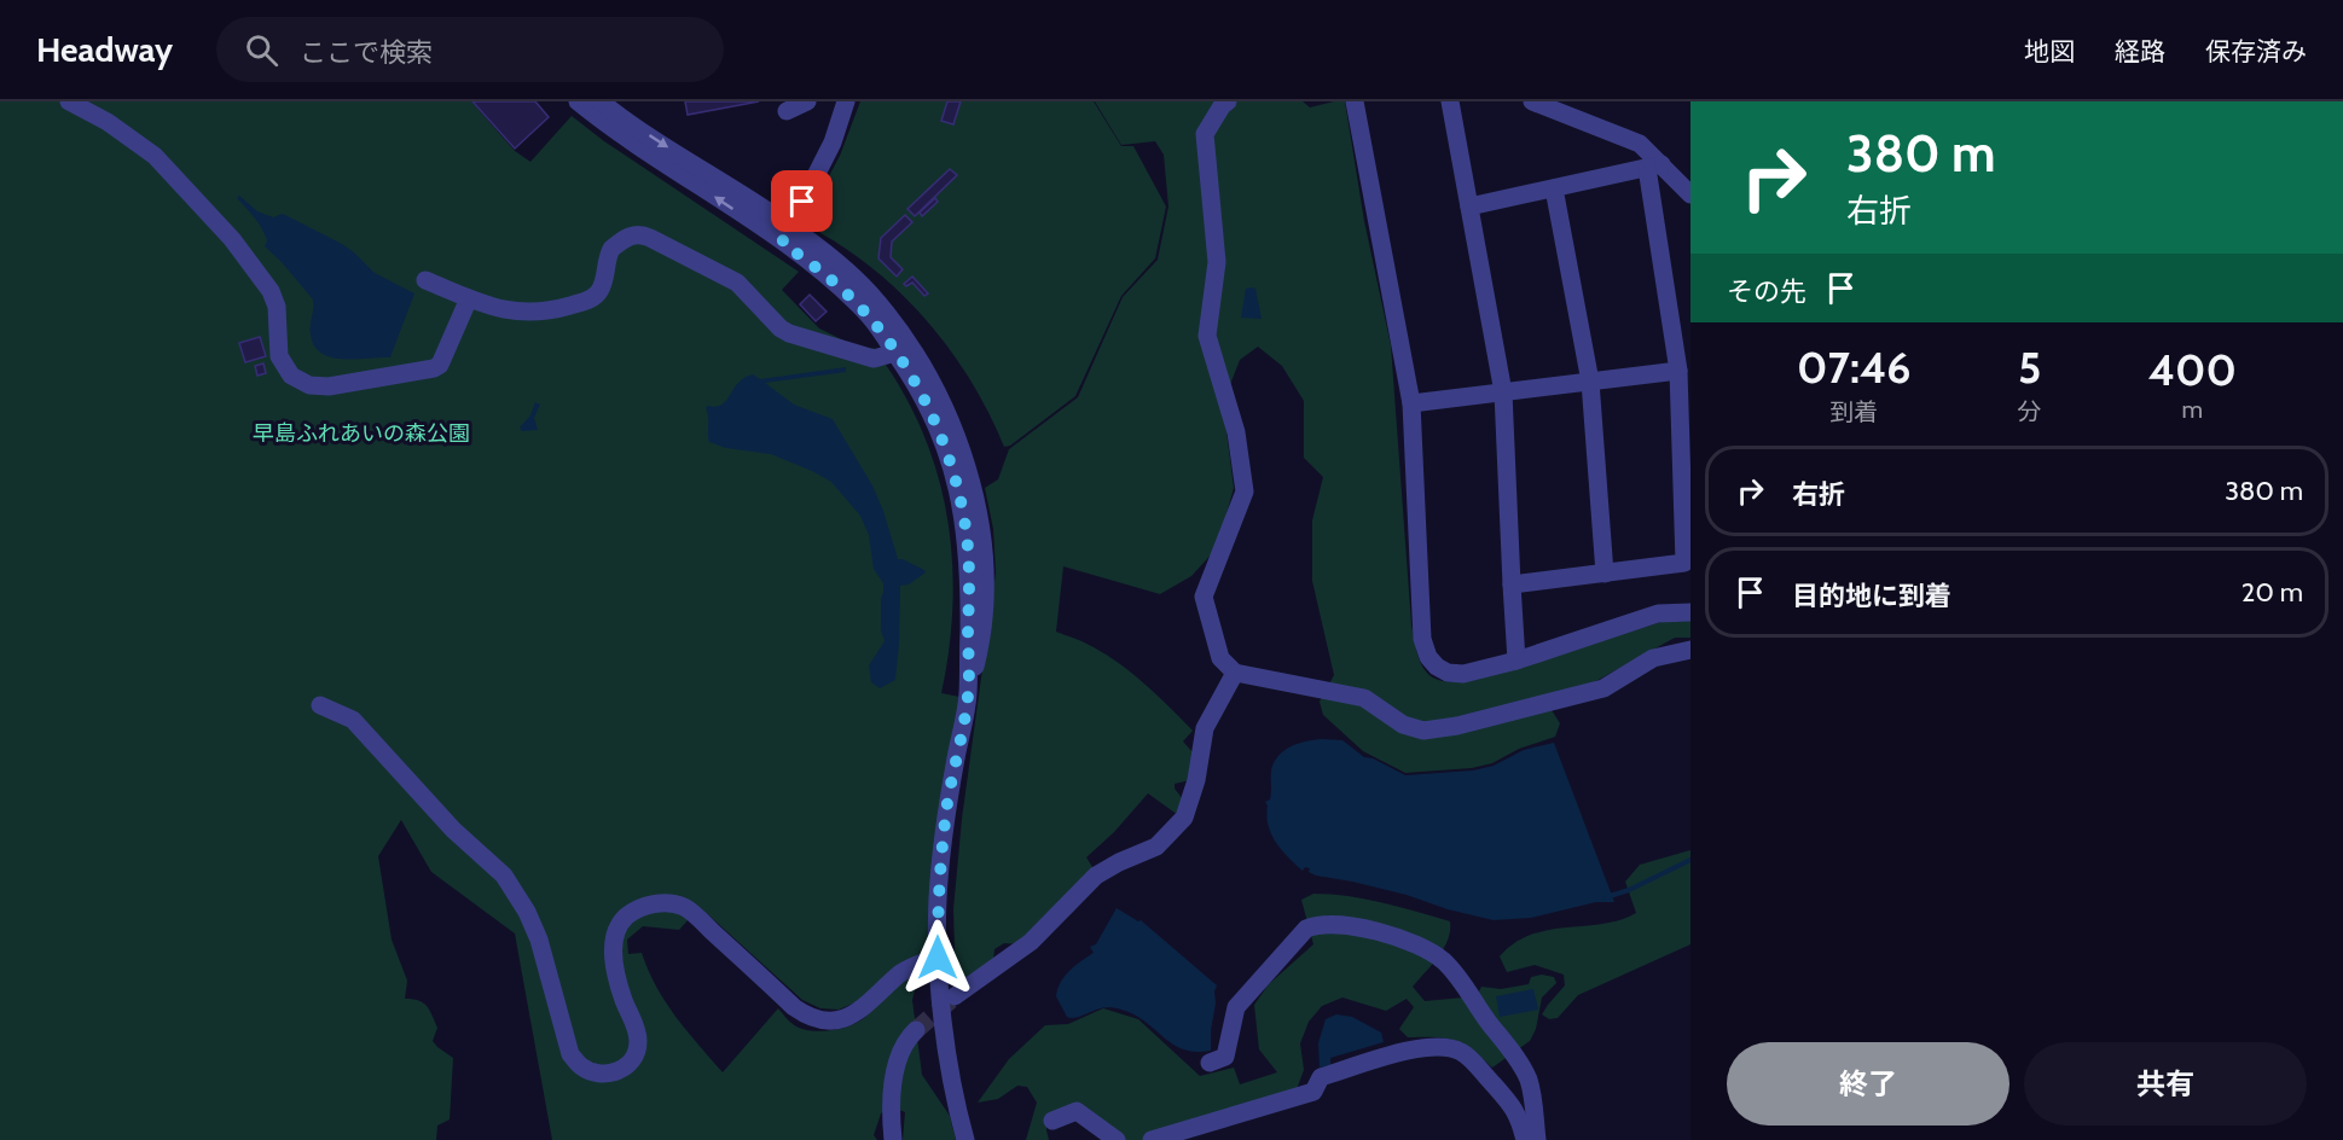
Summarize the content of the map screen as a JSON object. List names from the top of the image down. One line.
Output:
{"parks":["早島ふれあいの森公園"],"page":{"header":"Headway","search":"ここで検索","nav":["地図","経路","保存済み"],"turn":["380 m","右折"],"then":"その先","eta":["07:46","到着","5","分","400","m"],"list":[{"name":"右折","value":"380 m"},{"name":"目的地に到着","value":"20 m"}],"buttons":["終了","共有"]}}
